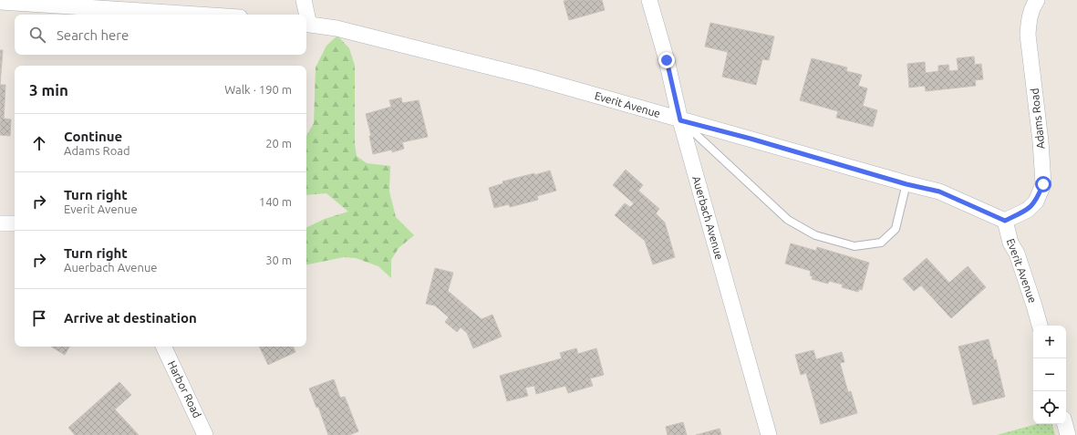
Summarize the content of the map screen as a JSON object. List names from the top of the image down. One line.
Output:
{"streets":{"street":["Everit Avenue","Adams Road","Auerbach Avenue","Harbor Road"]},"crossings":[["Everit Avenue","Adams Road"],["Everit Avenue","Auerbach Avenue"]],"page":{"search":"Search here","heading":["3 min","Walk · 190 m"],"list":[["Continue","Adams Road","20 m"],["Turn right","Everit Avenue","140 m"],["Turn right","Auerbach Avenue","30 m"],"Arrive at destination"],"map_buttons":["+","−"]}}
